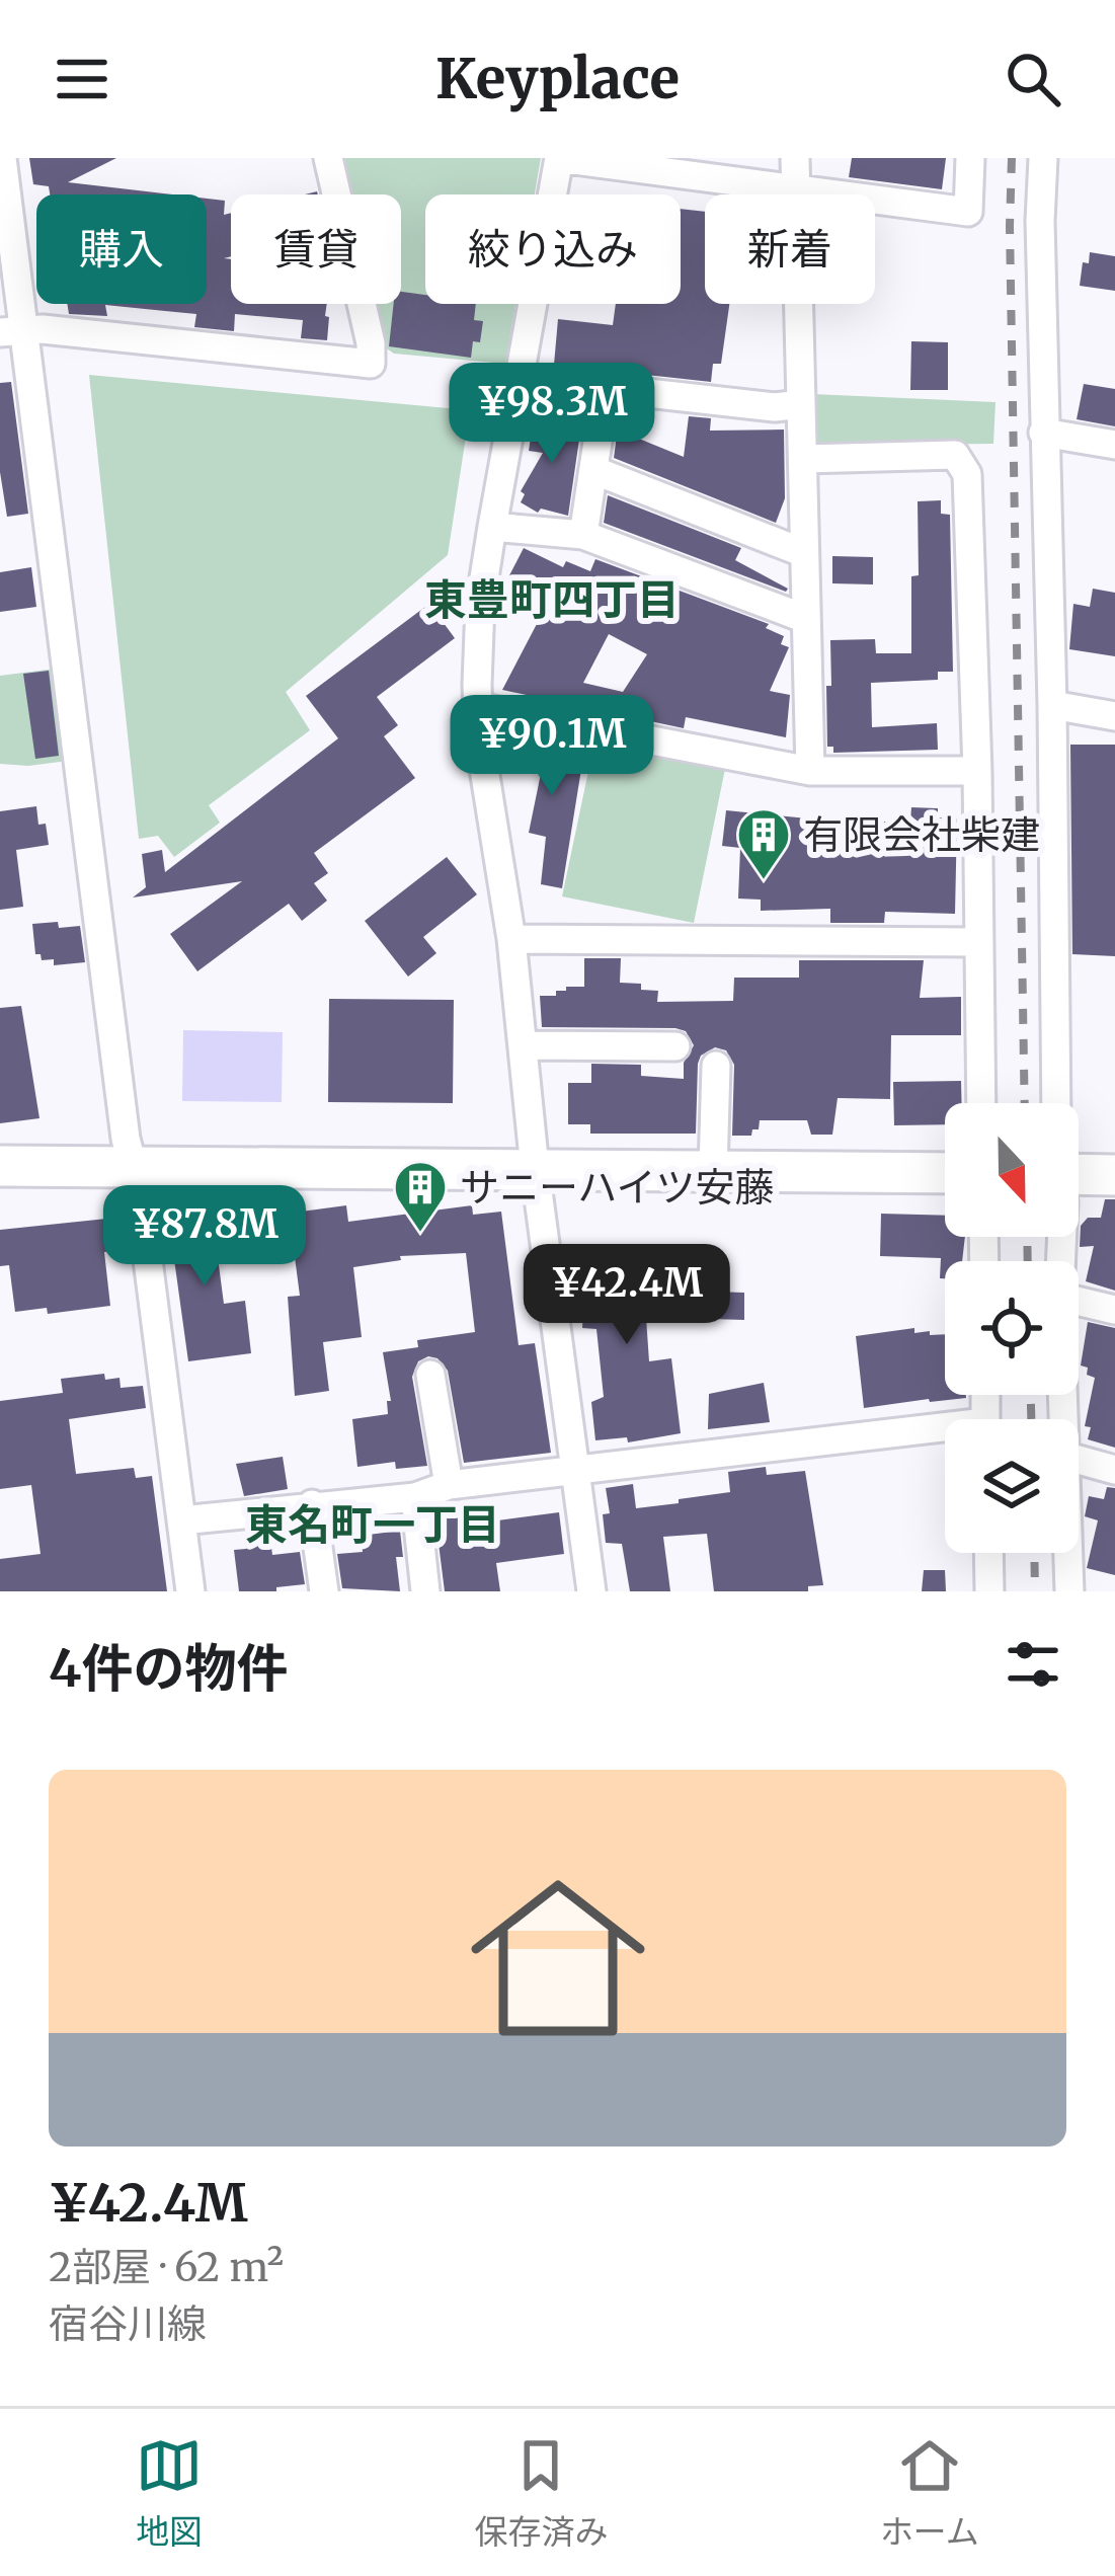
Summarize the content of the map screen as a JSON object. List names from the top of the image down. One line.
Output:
{"districts":["東豊町四丁目","東名町一丁目"],"places":{"building":["有限会社柴建","サニーハイツ安藤"]},"north":"bottom","page":{"header":"Keyplace","chip":["購入","賃貸","絞り込み","新着"],"price":["¥98.3M","¥90.1M","¥87.8M","¥42.4M"],"heading":"4件の物件","list":[{"name":"¥42.4M","note":"2部屋 · 62 m² · 宿谷川線"}],"tabs":["地図","保存済み","ホーム"]}}
